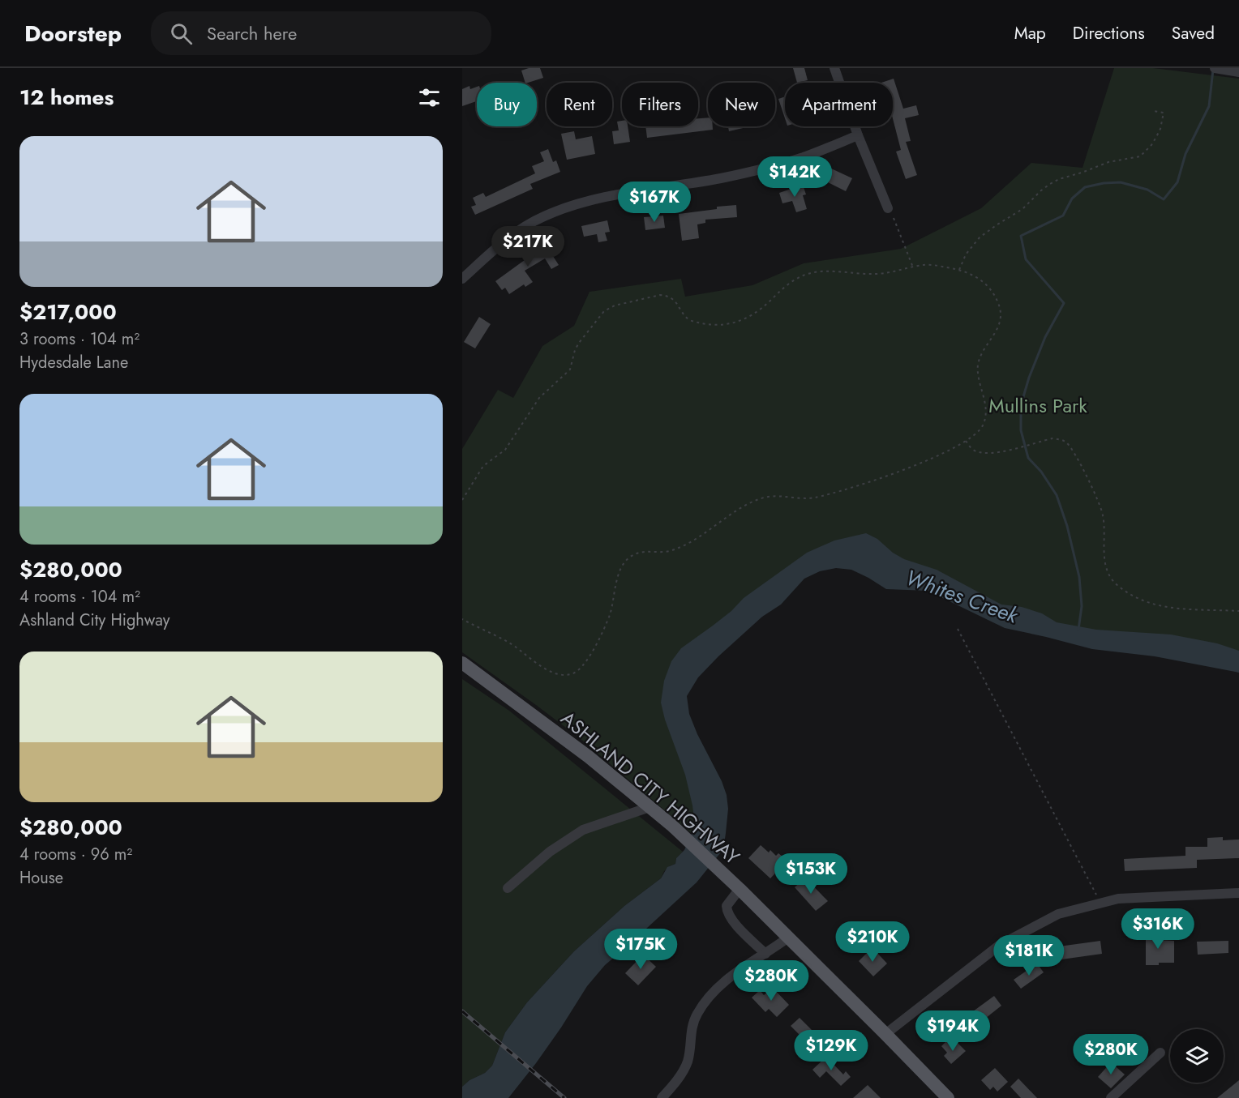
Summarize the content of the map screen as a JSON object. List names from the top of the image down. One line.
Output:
{"streets":{"main road":["ASHLAND CITY HIGHWAY"]},"water":["Whites Creek"],"parks":["Mullins Park"],"page":{"header":"Doorstep","search":"Search here","nav":["Map","Directions","Saved"],"heading":"12 homes","chip":["Buy","Rent","Filters","New","Apartment"],"list":[{"name":"$217,000","note":"3 rooms · 104 m² · Hydesdale Lane"},{"name":"$280,000","note":"4 rooms · 104 m² · Ashland City Highway"},{"name":"$280,000","note":"4 rooms · 96 m² · House"}],"price":["$142K","$167K","$217K","$153K","$316K","$210K","$175K","$181K","$280K","$194K","$129K","$280K"]}}
